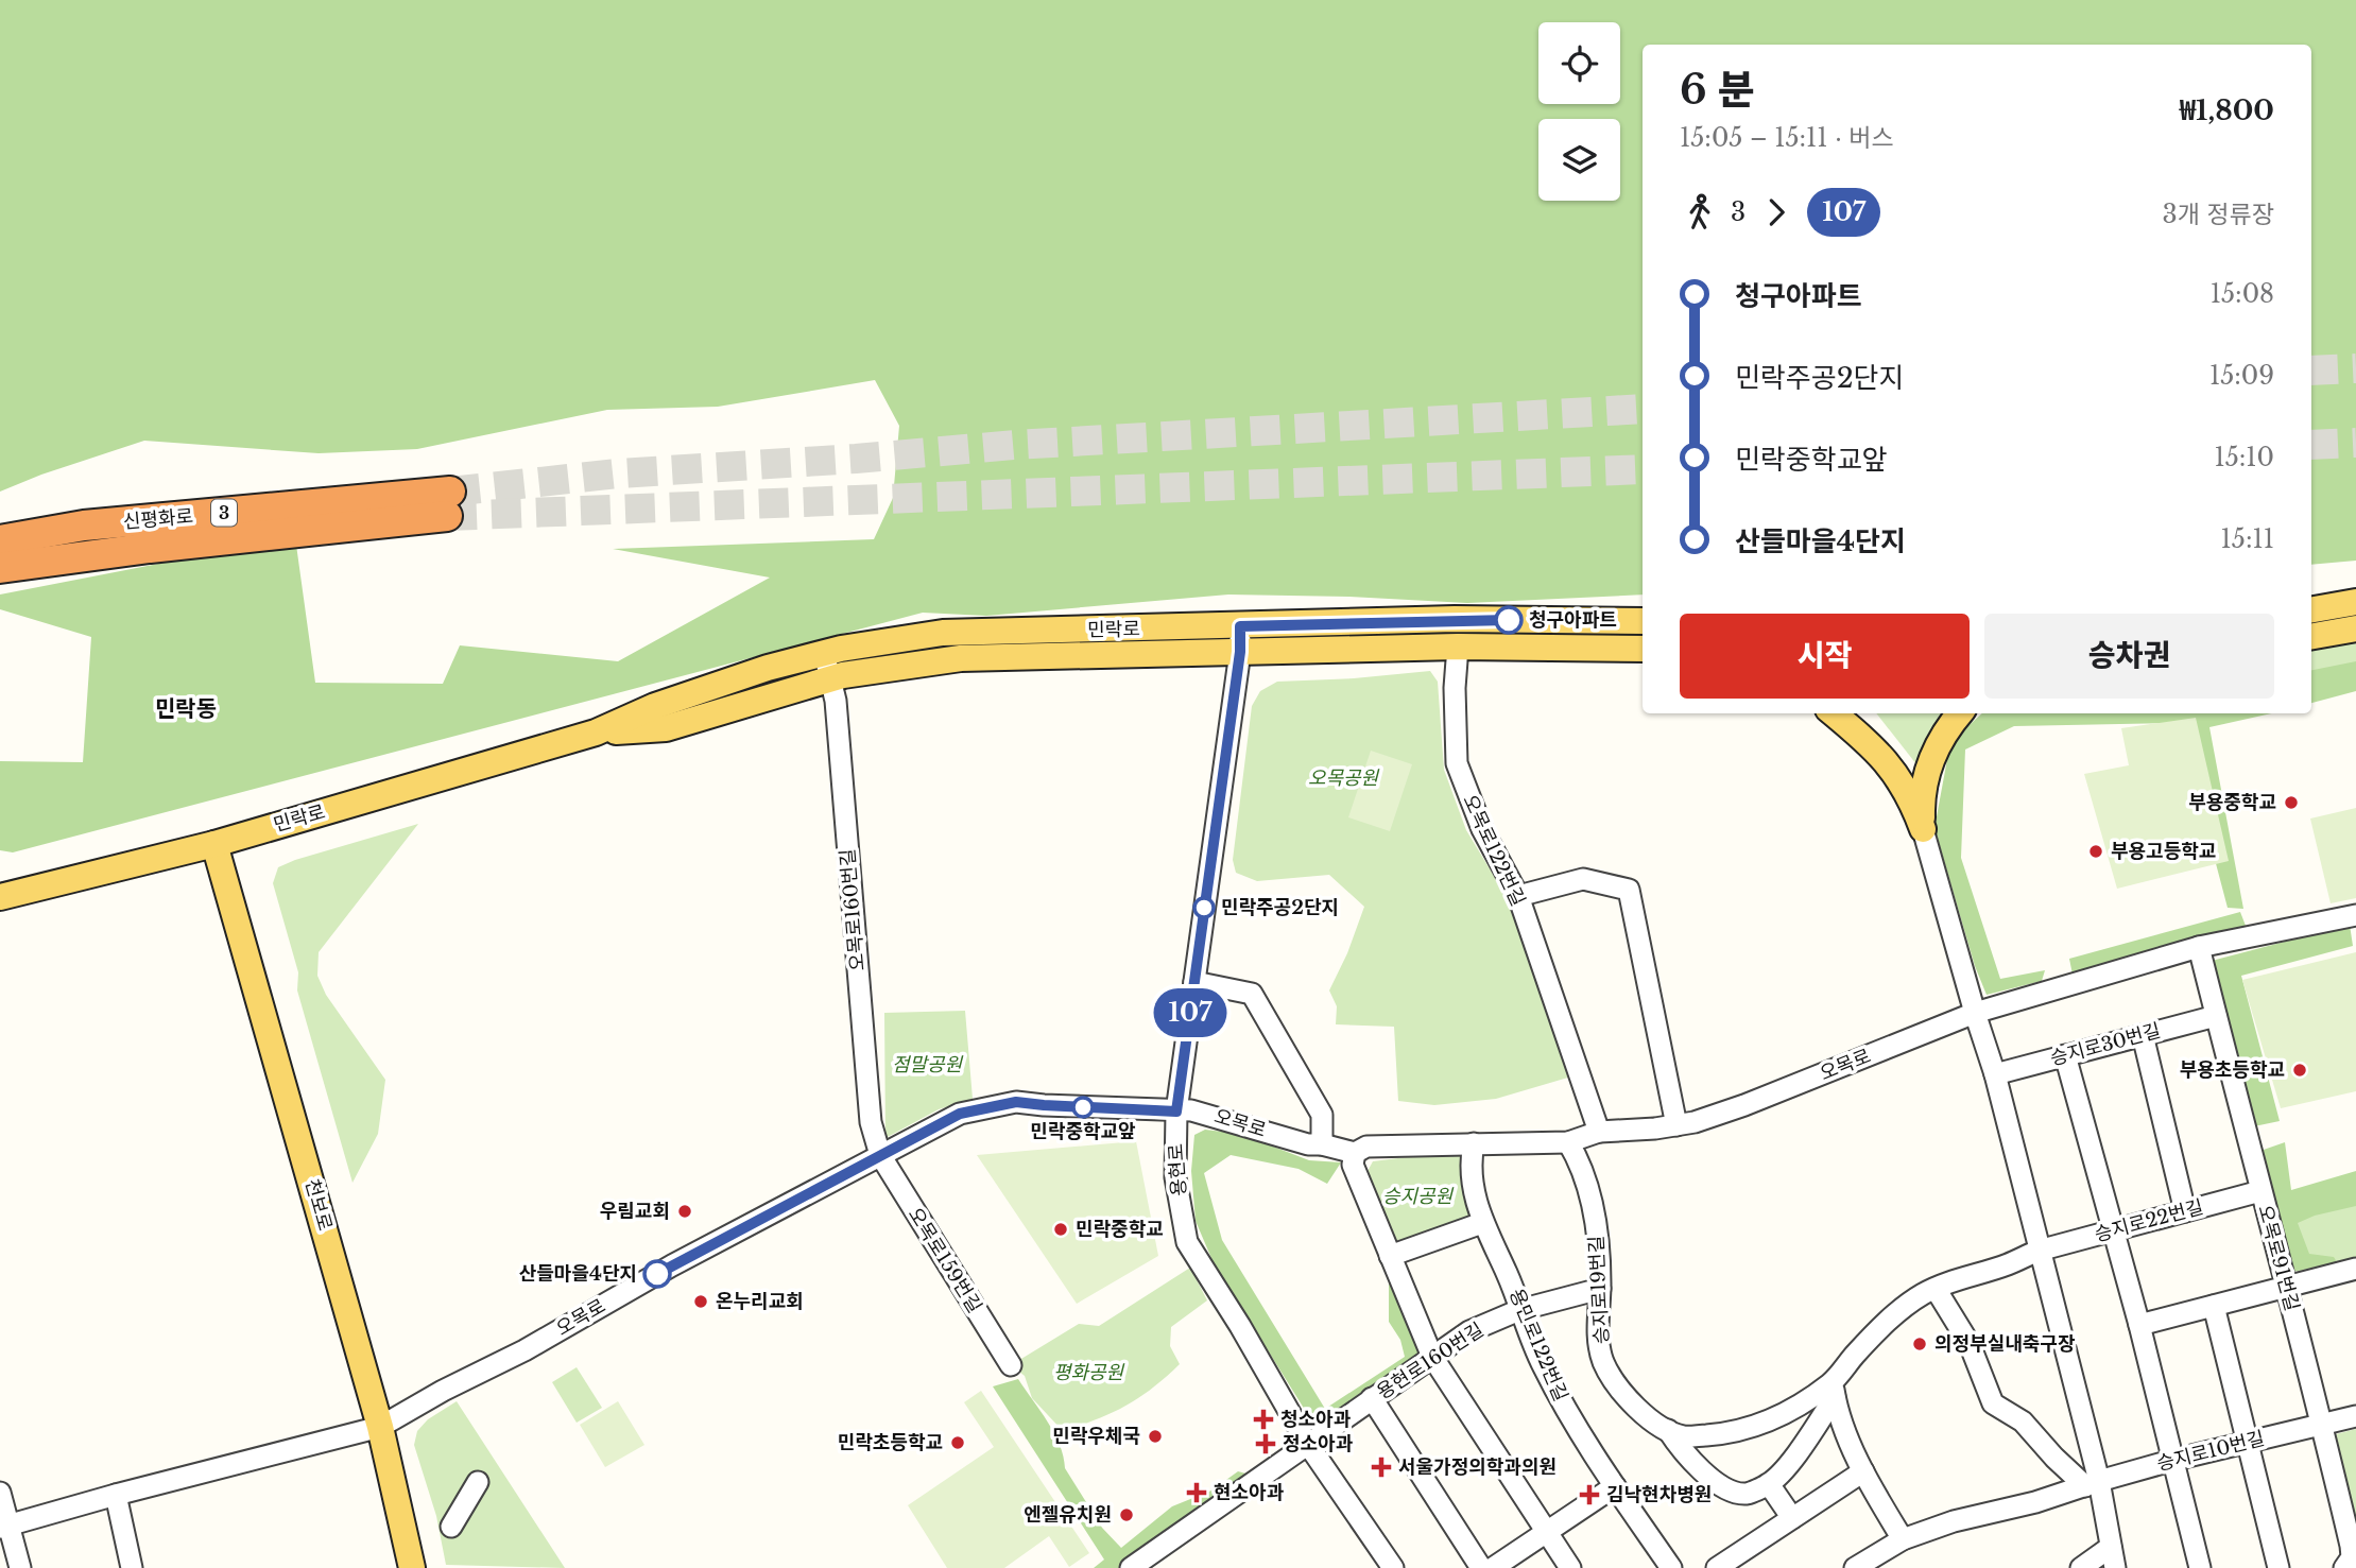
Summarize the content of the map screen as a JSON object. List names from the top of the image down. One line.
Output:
{"streets":{"highway":["3","신평화로"],"main road":["민락로","천보로"],"street":["오목로122번길","오목로160번길","승지로30번길","오목로","용현로","승지로22번길","오목로91번길","오목로159번길","승지로19번길","용민로122번길","용현로160번길","승지로10번길"]},"crossings":[["민락로","오목로122번길"],["민락로","용현로"],["민락로","천보로"],["오목로122번길","오목로"],["오목로160번길","오목로"],["오목로160번길","오목로159번길"],["승지로30번길","오목로91번길"],["오목로","용현로"],["오목로","천보로"],["오목로","오목로91번길"],["오목로","오목로159번길"],["오목로","승지로19번길"],["오목로","용민로122번길"],["용현로","용현로160번길"],["승지로22번길","오목로91번길"],["승지로22번길","승지로19번길"],["오목로91번길","승지로10번길"],["승지로19번길","용현로160번길"],["용민로122번길","용현로160번길"]],"districts":["민락동"],"parks":["오목공원","점말공원","승지공원","평화공원"],"places":{"other":["청구아파트","부용중학교","부용고등학교","민락주공2단지","부용초등학교","민락중학교앞","우림교회","민락중학교","산들마을4단지","온누리교회","의정부실내축구장","민락우체국","민락초등학교","엔젤유치원"],"health":["청소아과","정소아과","서울가정의학과의원","현소아과","김낙현차병원"]},"lines":["bus line 107"],"page":{"on_map":"107","heading":["6 분","15:05 – 15:11 · 버스","₩1,800"],"legs":["3","107","3개 정류장"],"list":[{"name":"청구아파트","value":"15:08"},{"name":"민락주공2단지","value":"15:09"},{"name":"민락중학교앞","value":"15:10"},{"name":"산들마을4단지","value":"15:11"}],"buttons":["시작","승차권"]}}
